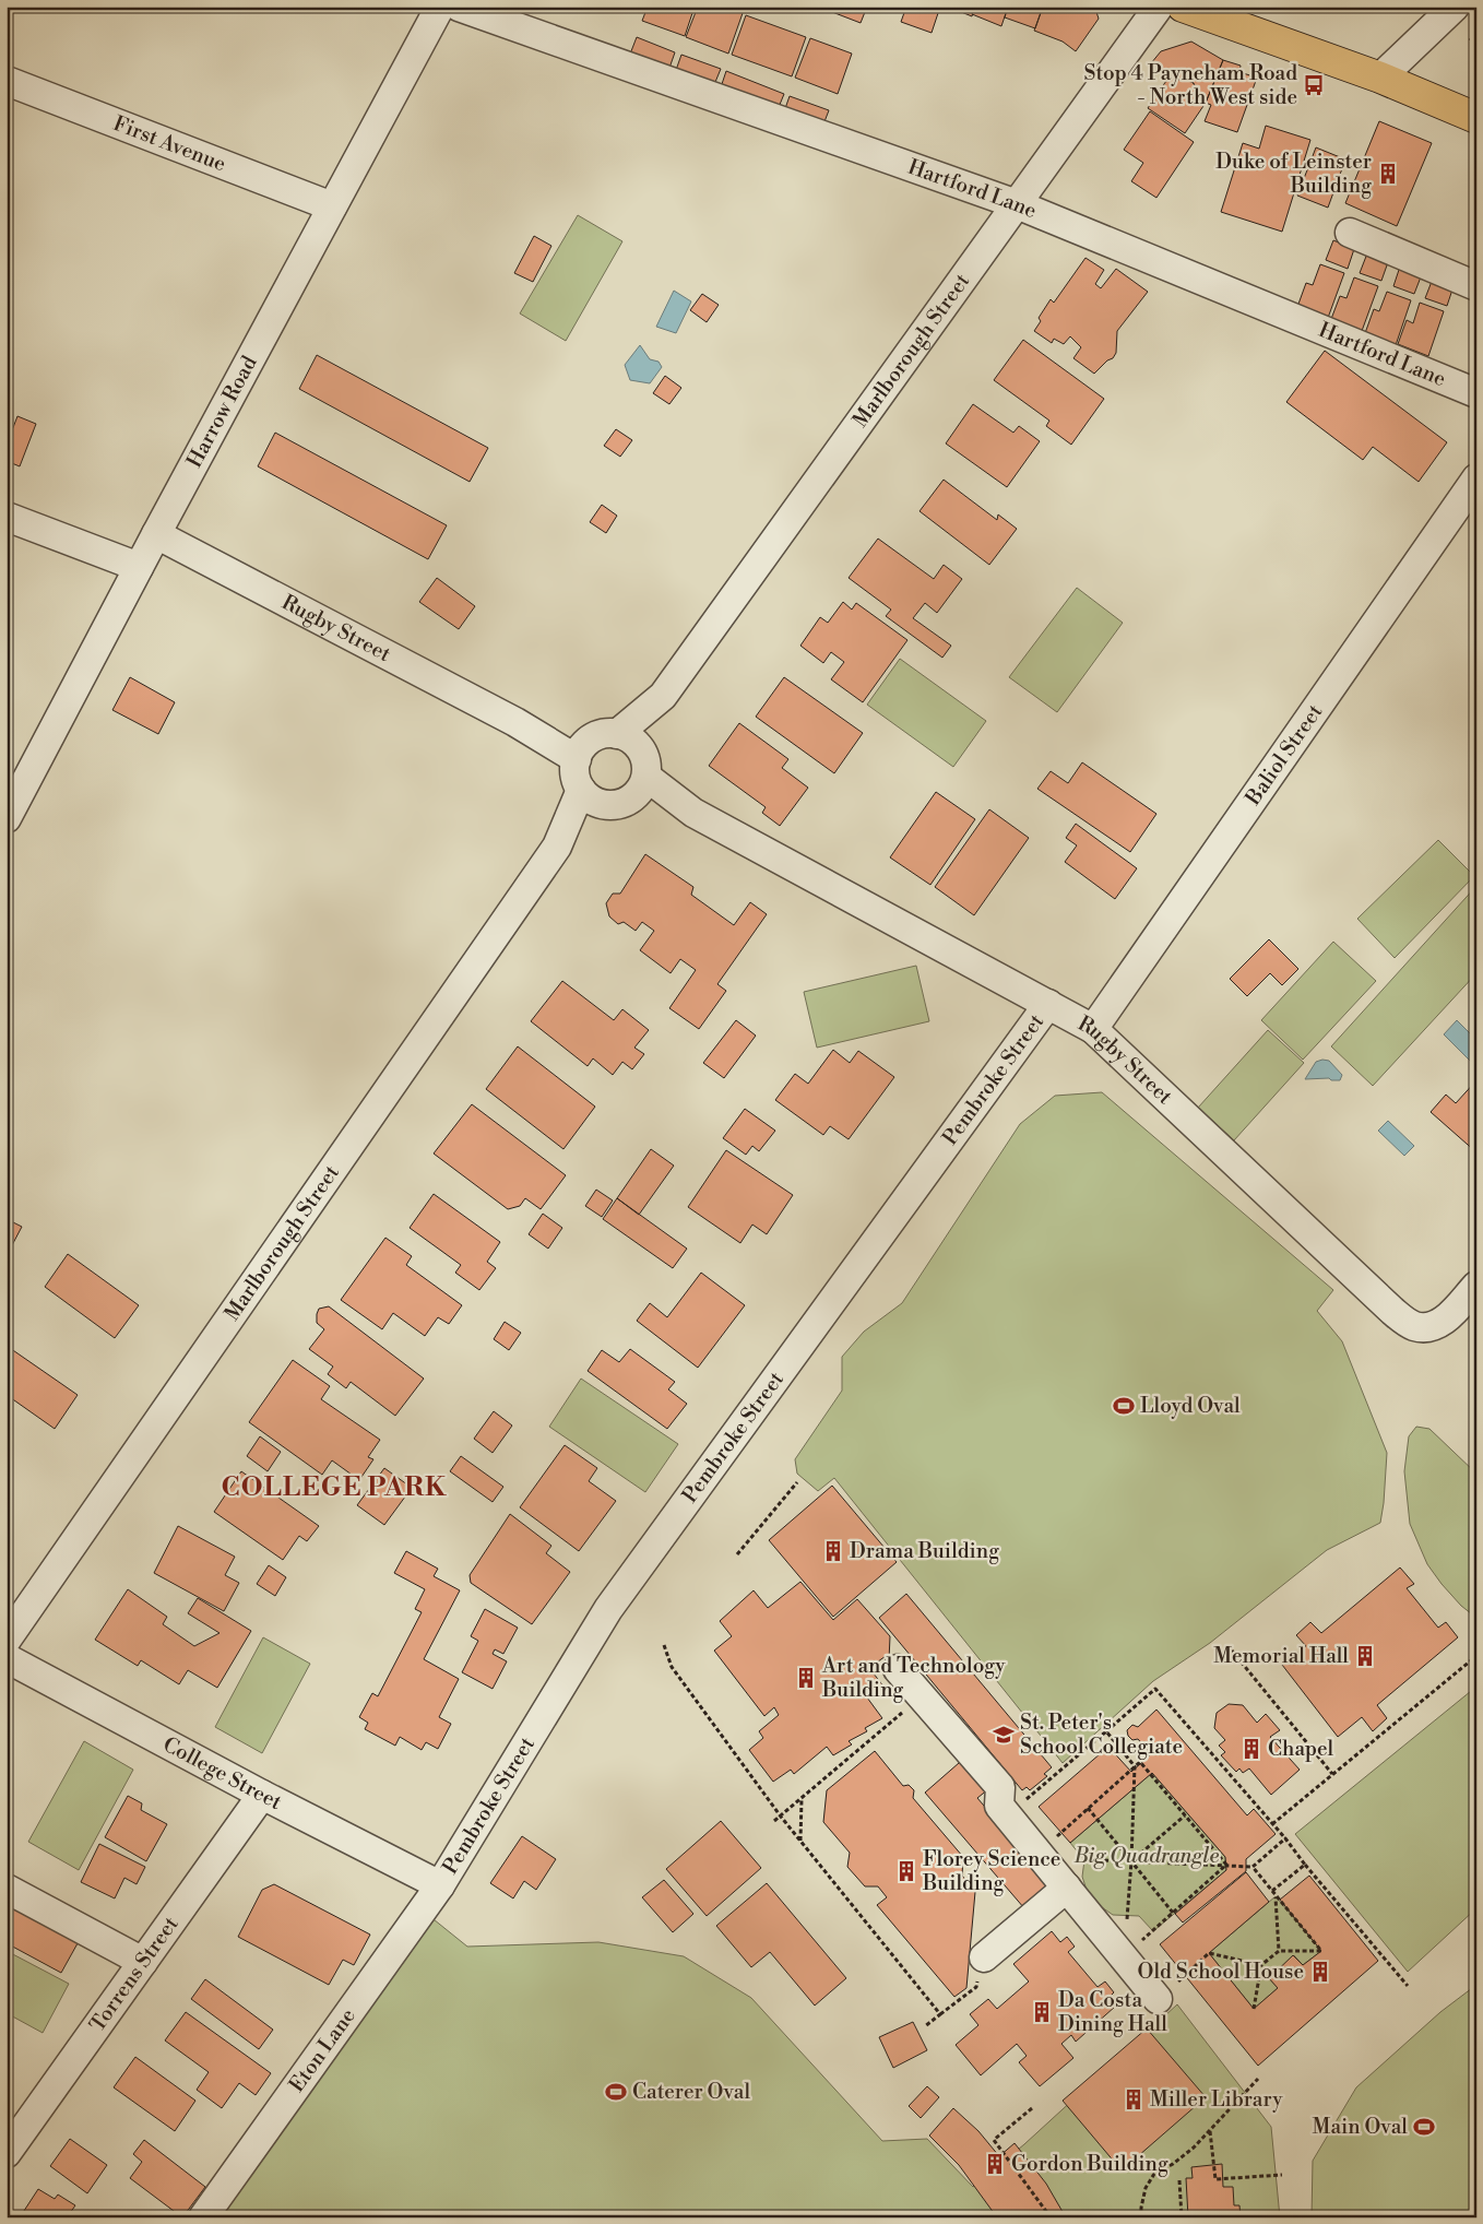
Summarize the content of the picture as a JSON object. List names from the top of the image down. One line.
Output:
{"streets":{"street":["First Avenue","Hartford Lane","Marlborough Street","Harrow Road","Rugby Street","Baliol Street","Pembroke Street","College Street","Torrens Street","Eton Lane"]},"crossings":[["First Avenue","Harrow Road"],["Hartford Lane","Marlborough Street"],["Marlborough Street","Rugby Street"],["Harrow Road","Rugby Street"],["Rugby Street","Baliol Street"],["Rugby Street","Pembroke Street"],["Pembroke Street","College Street"],["Pembroke Street","Eton Lane"],["College Street","Torrens Street"],["College Street","Eton Lane"]],"districts":["COLLEGE PARK"],"parks":["Big Quadrangle"],"places":{"bus stop":["Stop 4 Payneham Road - North West side"],"building":["Duke of Leinster Building","Drama Building","Memorial Hall","Art and Technology Building","Chapel","Florey Science Building","Old School House","Da Costa Dining Hall","Miller Library","Gordon Building"],"sports":["Lloyd Oval","Caterer Oval","Main Oval"],"school or university":["St. Peter's School Collegiate"]}}
